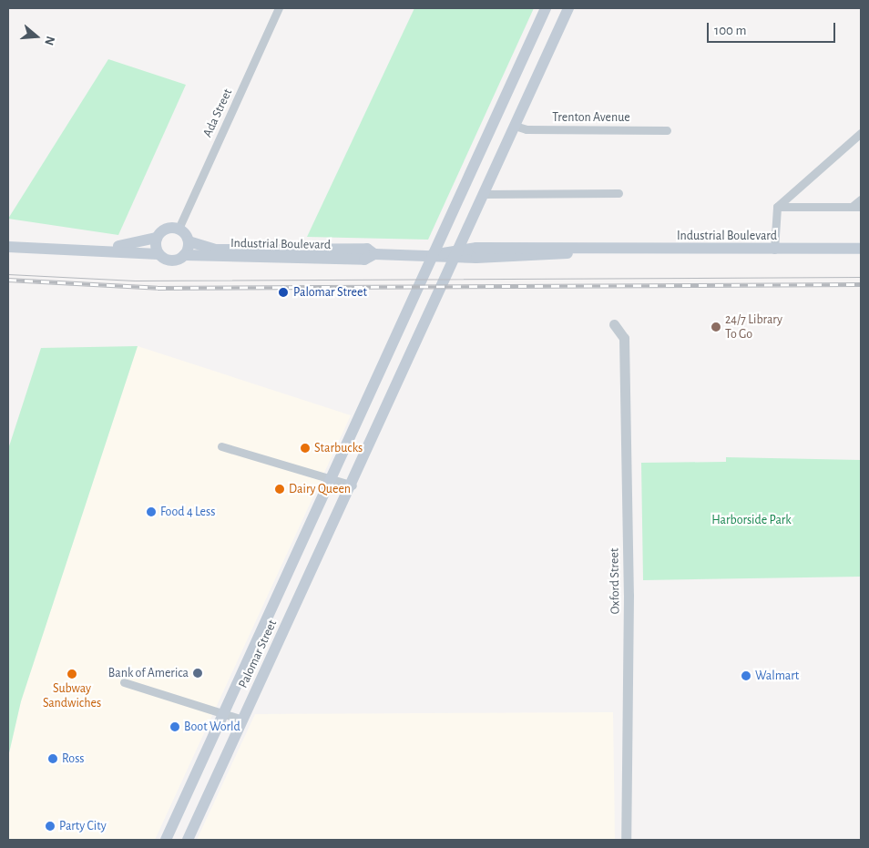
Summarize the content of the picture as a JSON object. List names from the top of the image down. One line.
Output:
{"streets":{"main road":["Industrial Boulevard","Palomar Street"],"street":["Ada Street","Trenton Avenue","Oxford Street"]},"crossings":[["Ada Street","Industrial Boulevard"],["Trenton Avenue","Palomar Street"],["Industrial Boulevard","Palomar Street"]],"parks":["Harborside Park"],"places":["Palomar Street","24/7 Library To Go","Starbucks","Dairy Queen","Food 4 Less","Bank of America","Subway Sandwiches","Walmart","Boot World","Ross","Party City"],"scale_bar":"100 m","north":"right"}
